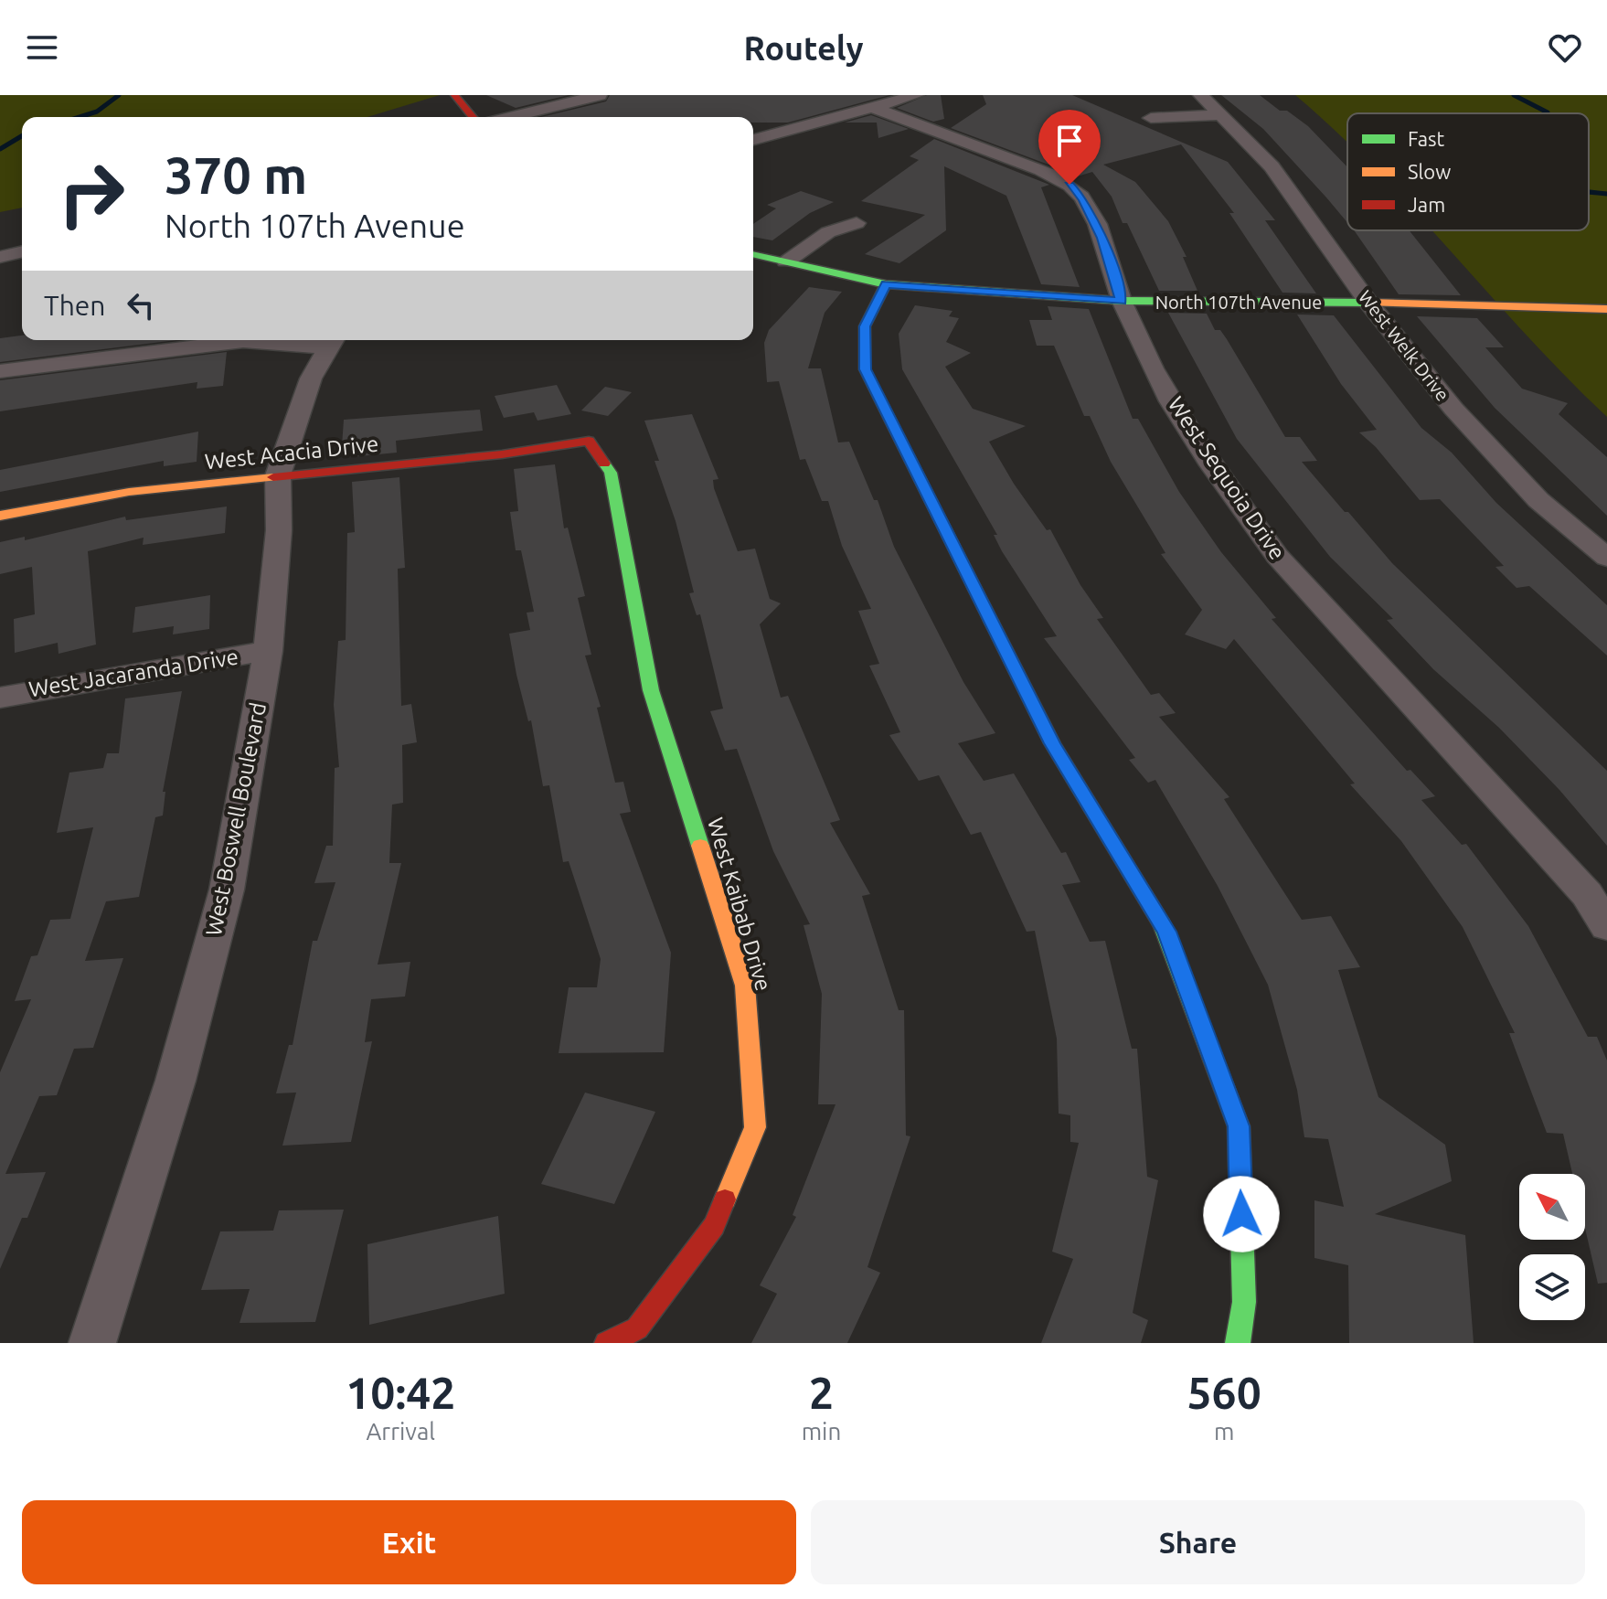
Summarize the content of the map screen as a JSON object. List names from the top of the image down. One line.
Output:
{"streets":{"street":["North 107th Avenue","West Welk Drive","West Acacia Drive","West Sequoia Drive","West Jacaranda Drive","West Boswell Boulevard","West Kaibab Drive"]},"crossings":[["North 107th Avenue","West Welk Drive"],["North 107th Avenue","West Sequoia Drive"],["West Acacia Drive","West Boswell Boulevard"],["West Acacia Drive","West Kaibab Drive"],["West Jacaranda Drive","West Boswell Boulevard"]],"legend":["Fast","Slow","Jam"],"north":"top left","page":{"header":"Routely","turn":["370 m","North 107th Avenue"],"then":"Then","eta":["10:42","Arrival","2","min","560","m"],"buttons":["Exit","Share"]}}
